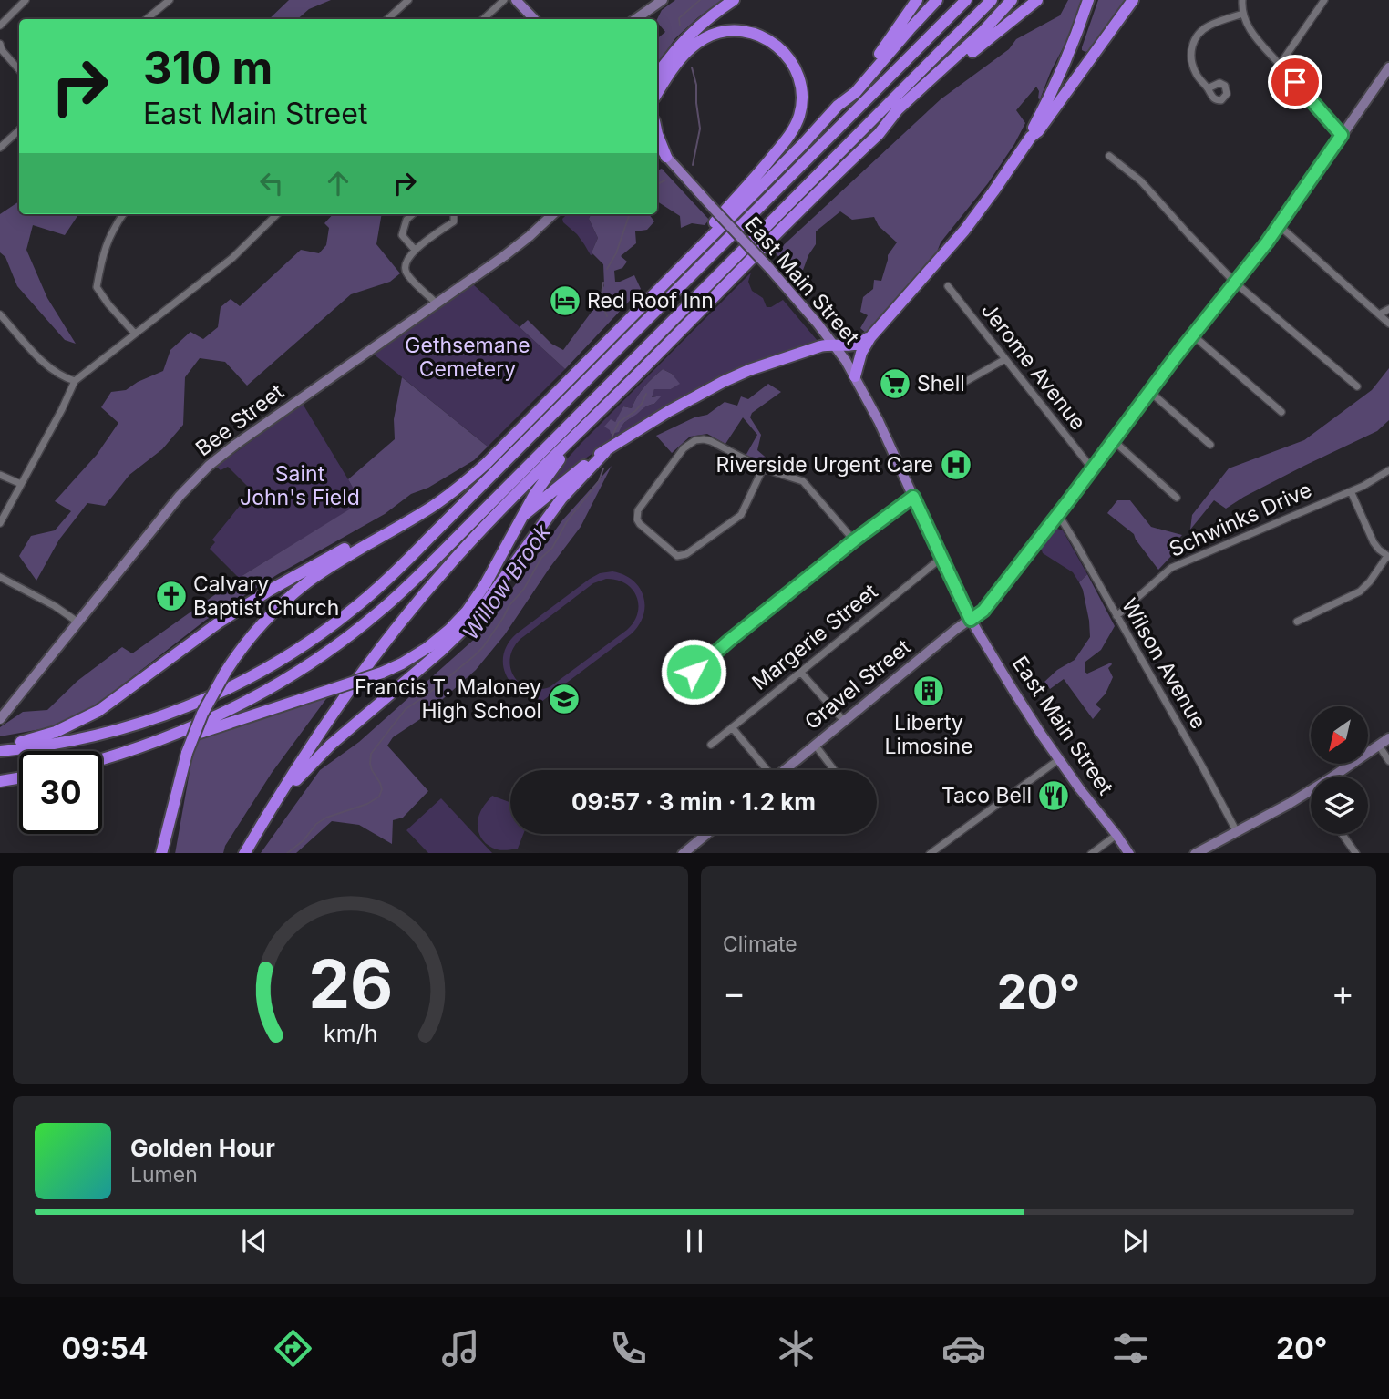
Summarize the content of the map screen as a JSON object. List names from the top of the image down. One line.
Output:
{"streets":{"main road":["East Main Street","Bee Street","Gravel Street"],"street":["Jerome Avenue","Schwinks Drive","Margerie Street","Wilson Avenue"]},"crossings":[["East Main Street","Margerie Street"],["East Main Street","Gravel Street"],["Jerome Avenue","Gravel Street"],["Schwinks Drive","Wilson Avenue"],["Wilson Avenue","Gravel Street"]],"water":["Willow Brook"],"parks":["Gethsemane Cemetery","Saint John's Field"],"places":{"hotel":["Red Roof Inn"],"supermarket":["Shell"],"hospital":["Riverside Urgent Care"],"church":["Calvary Baptist Church"],"building":["Liberty Limosine"],"school or university":["Francis T. Maloney High School"],"restaurant":["Taco Bell"]},"north":"bottom left","page":{"turn":["310 m","East Main Street"],"limit":"30","trip":"09:57 · 3 min · 1.2 km","tile":"Climate","heat":["−","20°","+"],"song":["Golden Hour","Lumen"],"tabs":["09:54","20°"],"gauge":["26","km/h"]}}
